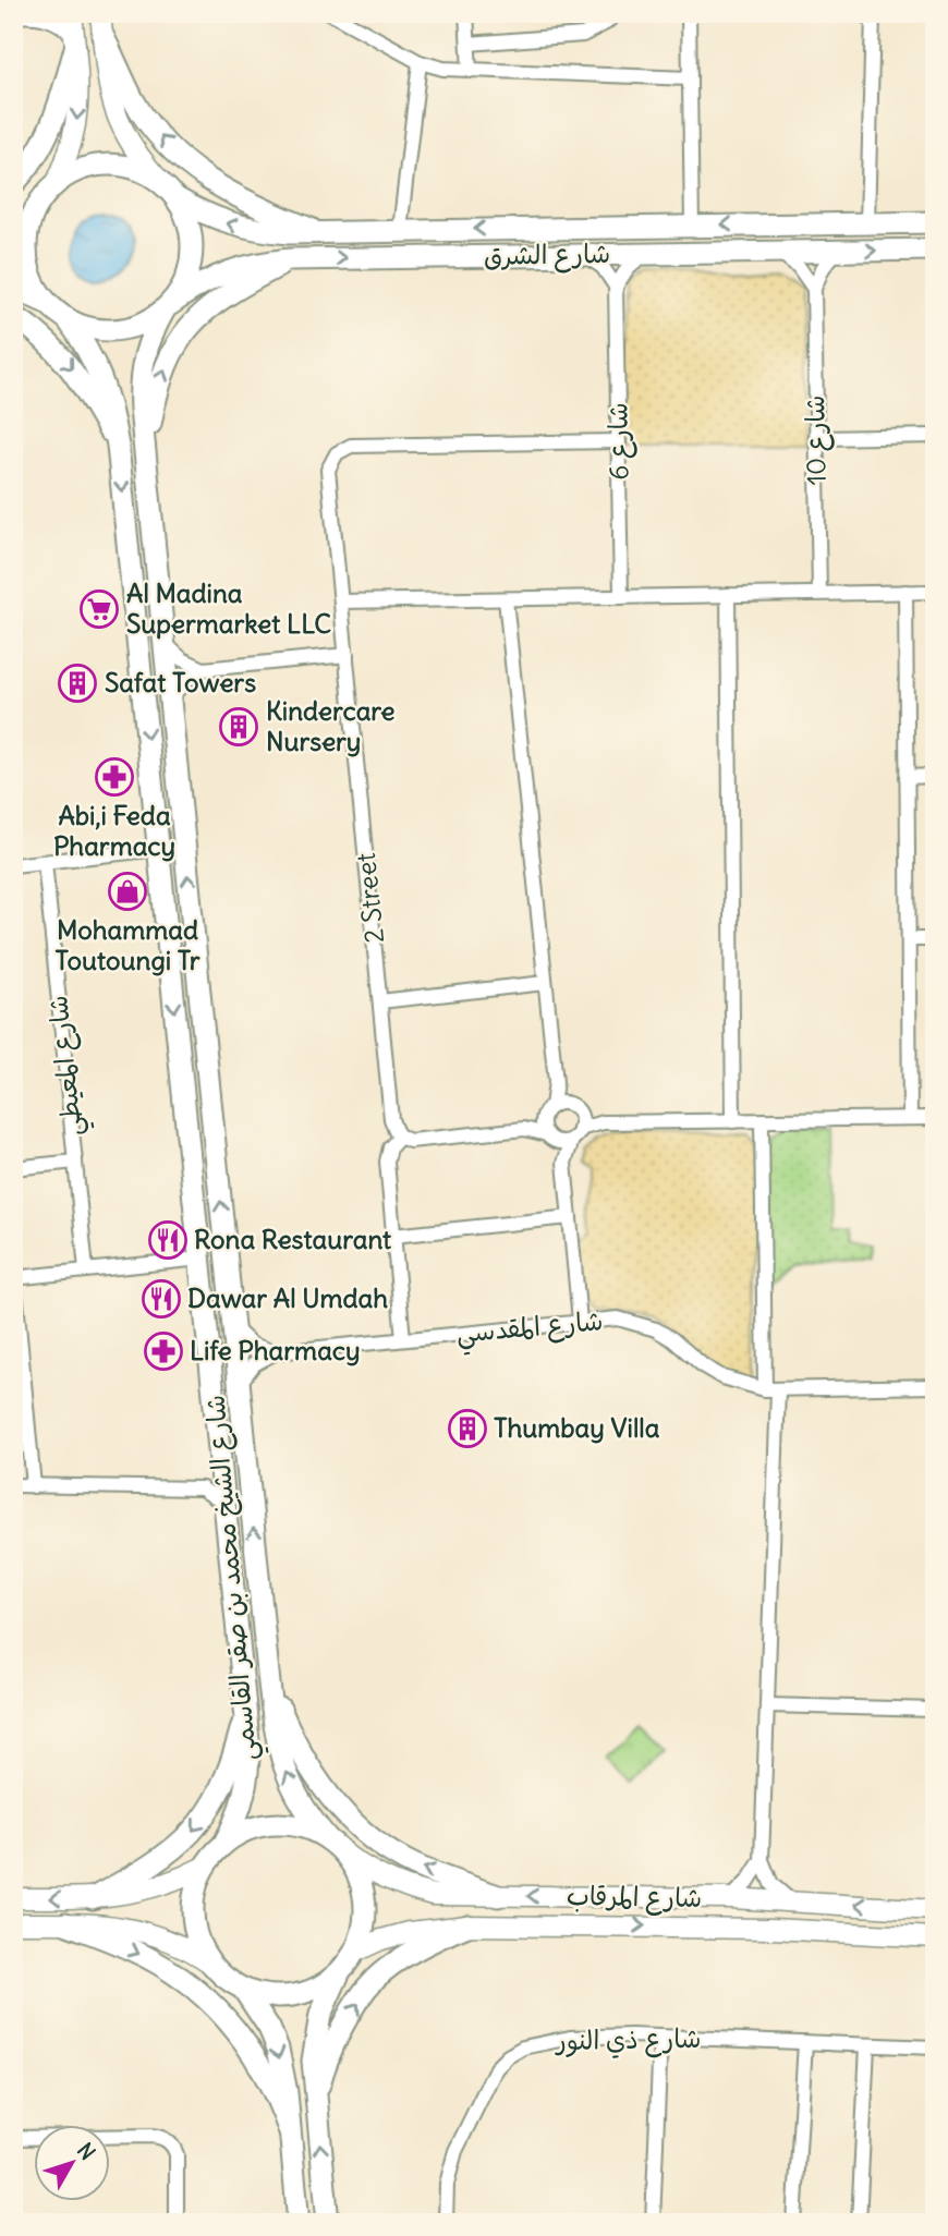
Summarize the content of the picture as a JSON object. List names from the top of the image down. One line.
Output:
{"streets":{"main road":["شارع الشرق","شارع الشيخ محمد بن صقر القاسمي","شارع المرقاب"],"street":["شارع 10","شارع 6","2 Street","شارع المعيطي","شارع المقدسي","شارع ذي النور"]},"crossings":[["شارع الشرق","شارع الشيخ محمد بن صقر القاسمي"],["شارع 6","2 Street"],["شارع الشيخ محمد بن صقر القاسمي","شارع المرقاب"]],"places":{"supermarket":["Al Madina Supermarket LLC"],"building":["Safat Towers","Kindercare Nursery","Thumbay Villa"],"pharmacy":["Abi,i Feda Pharmacy","Life Pharmacy"],"shop":["Mohammad Toutoungi Tr"],"restaurant":["Rona Restaurant","Dawar Al Umdah"]},"north":"top right"}
